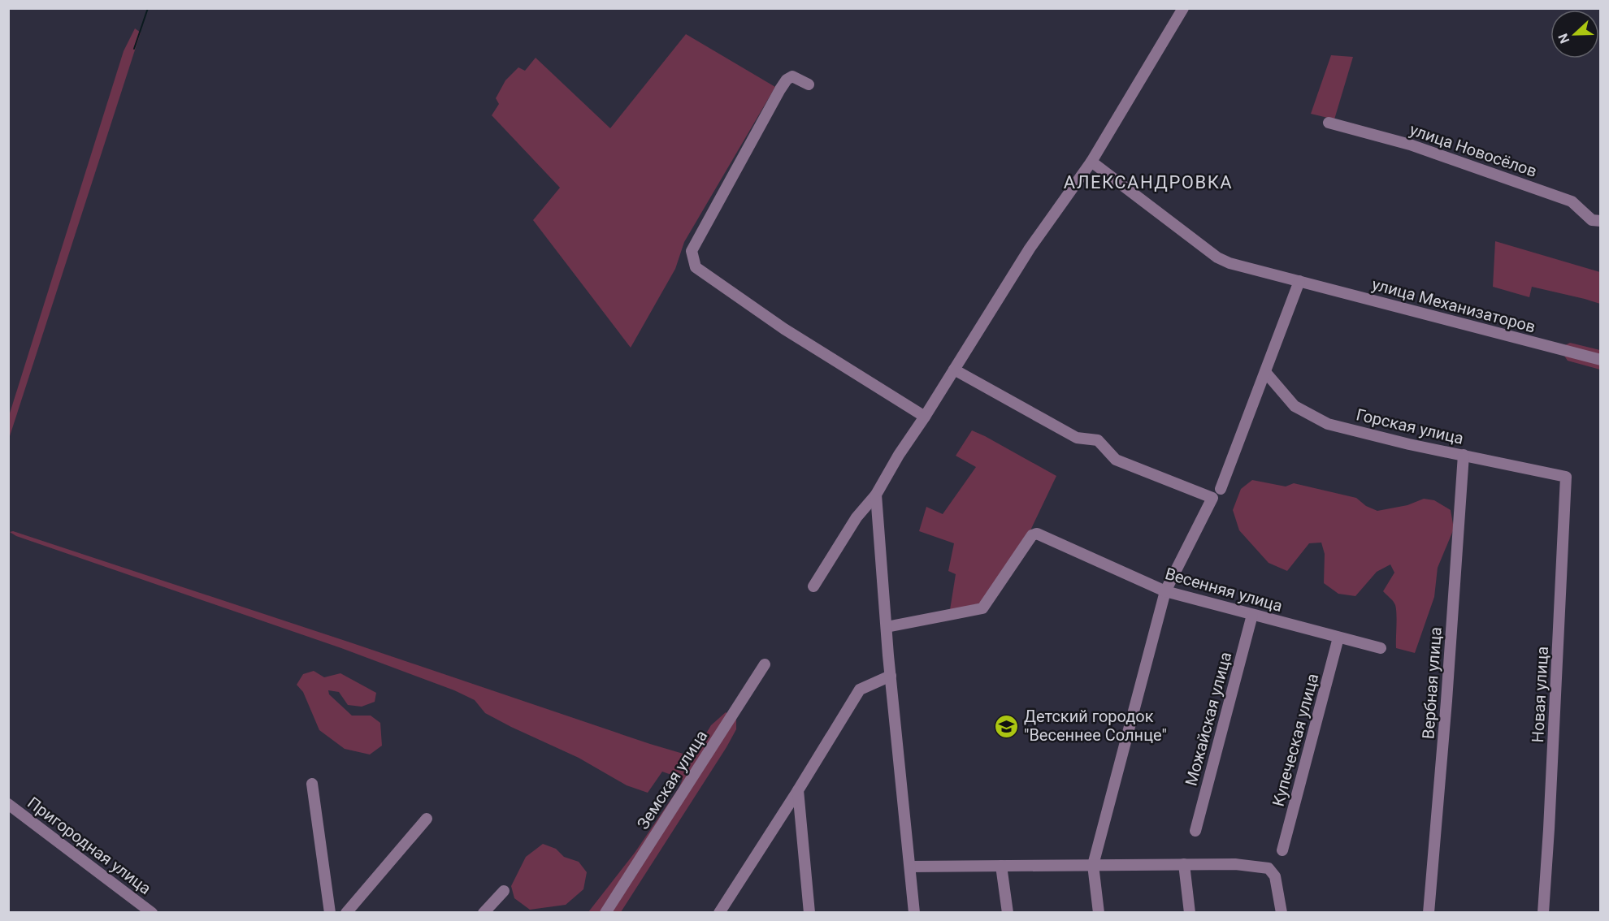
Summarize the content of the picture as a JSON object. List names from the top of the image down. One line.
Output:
{"streets":{"street":["улица Новосёлов","улица Механизаторов","Горская улица","Весенняя улица","Вербная улица","Новая улица","Можайская улица","Купеческая улица","Земская улица","Пригородная улица"]},"crossings":[["Горская улица","Вербная улица"],["Горская улица","Новая улица"],["Весенняя улица","Можайская улица"],["Весенняя улица","Купеческая улица"]],"districts":["АЛЕКСАНДРОВКА"],"places":{"school or university":["Детский городок \"Весеннее Солнце\""]},"north":"left"}
